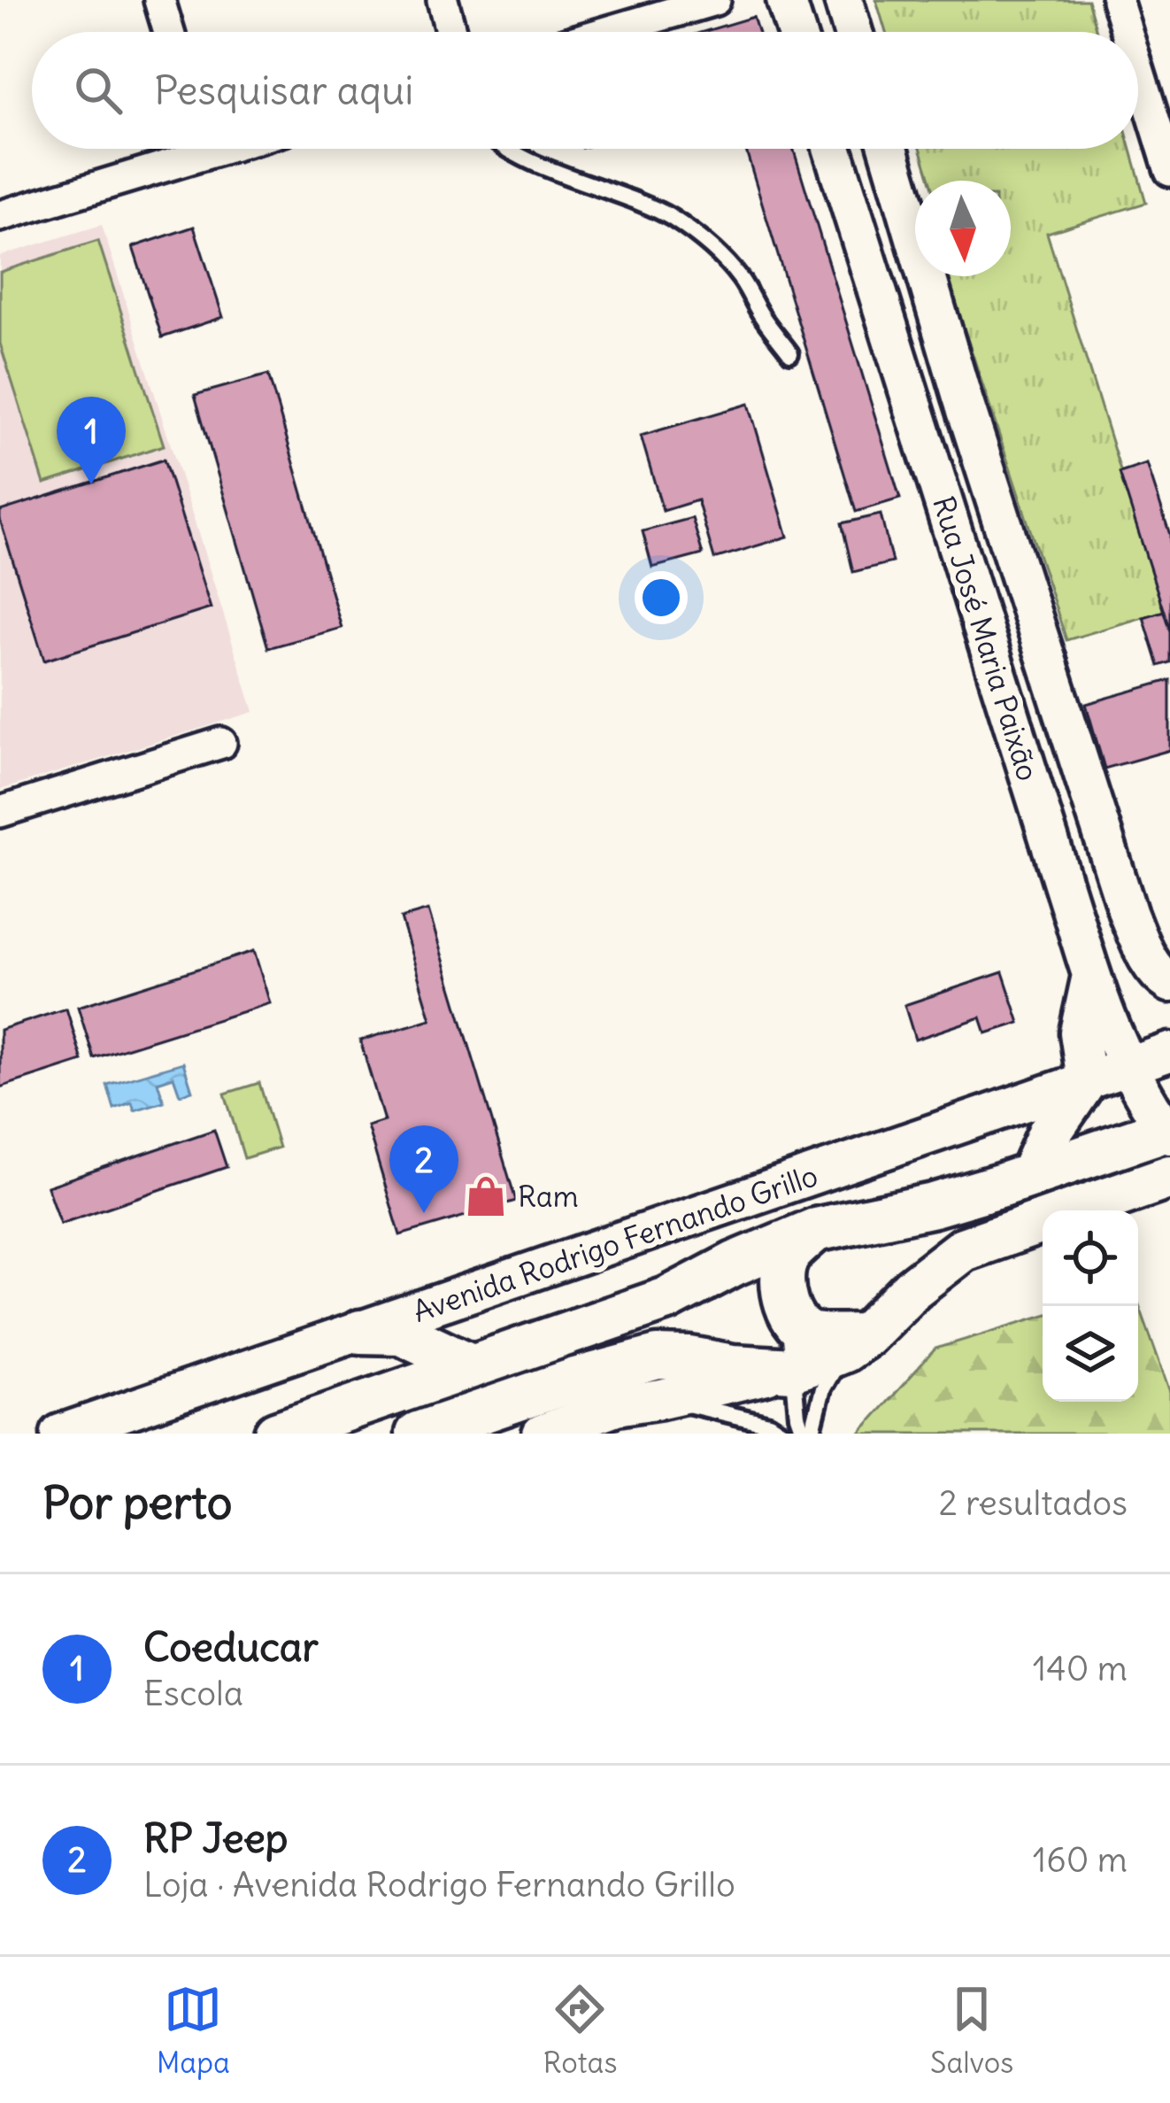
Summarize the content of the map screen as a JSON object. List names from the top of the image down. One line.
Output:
{"streets":{"street":["Rua José Maria Paixão","Avenida Rodrigo Fernando Grillo"]},"crossings":[["Rua José Maria Paixão","Avenida Rodrigo Fernando Grillo"]],"places":{"shop":["Ram"]},"north":"bottom","page":{"search":"Pesquisar aqui","pins":["1","2"],"heading":["Por perto","2 resultados"],"list":[{"mark":"1","name":"Coeducar","note":"Escola","value":"140 m"},{"mark":"2","name":"RP Jeep","note":"Loja · Avenida Rodrigo Fernando Grillo","value":"160 m"}],"nav":["Mapa","Rotas","Salvos"]}}
